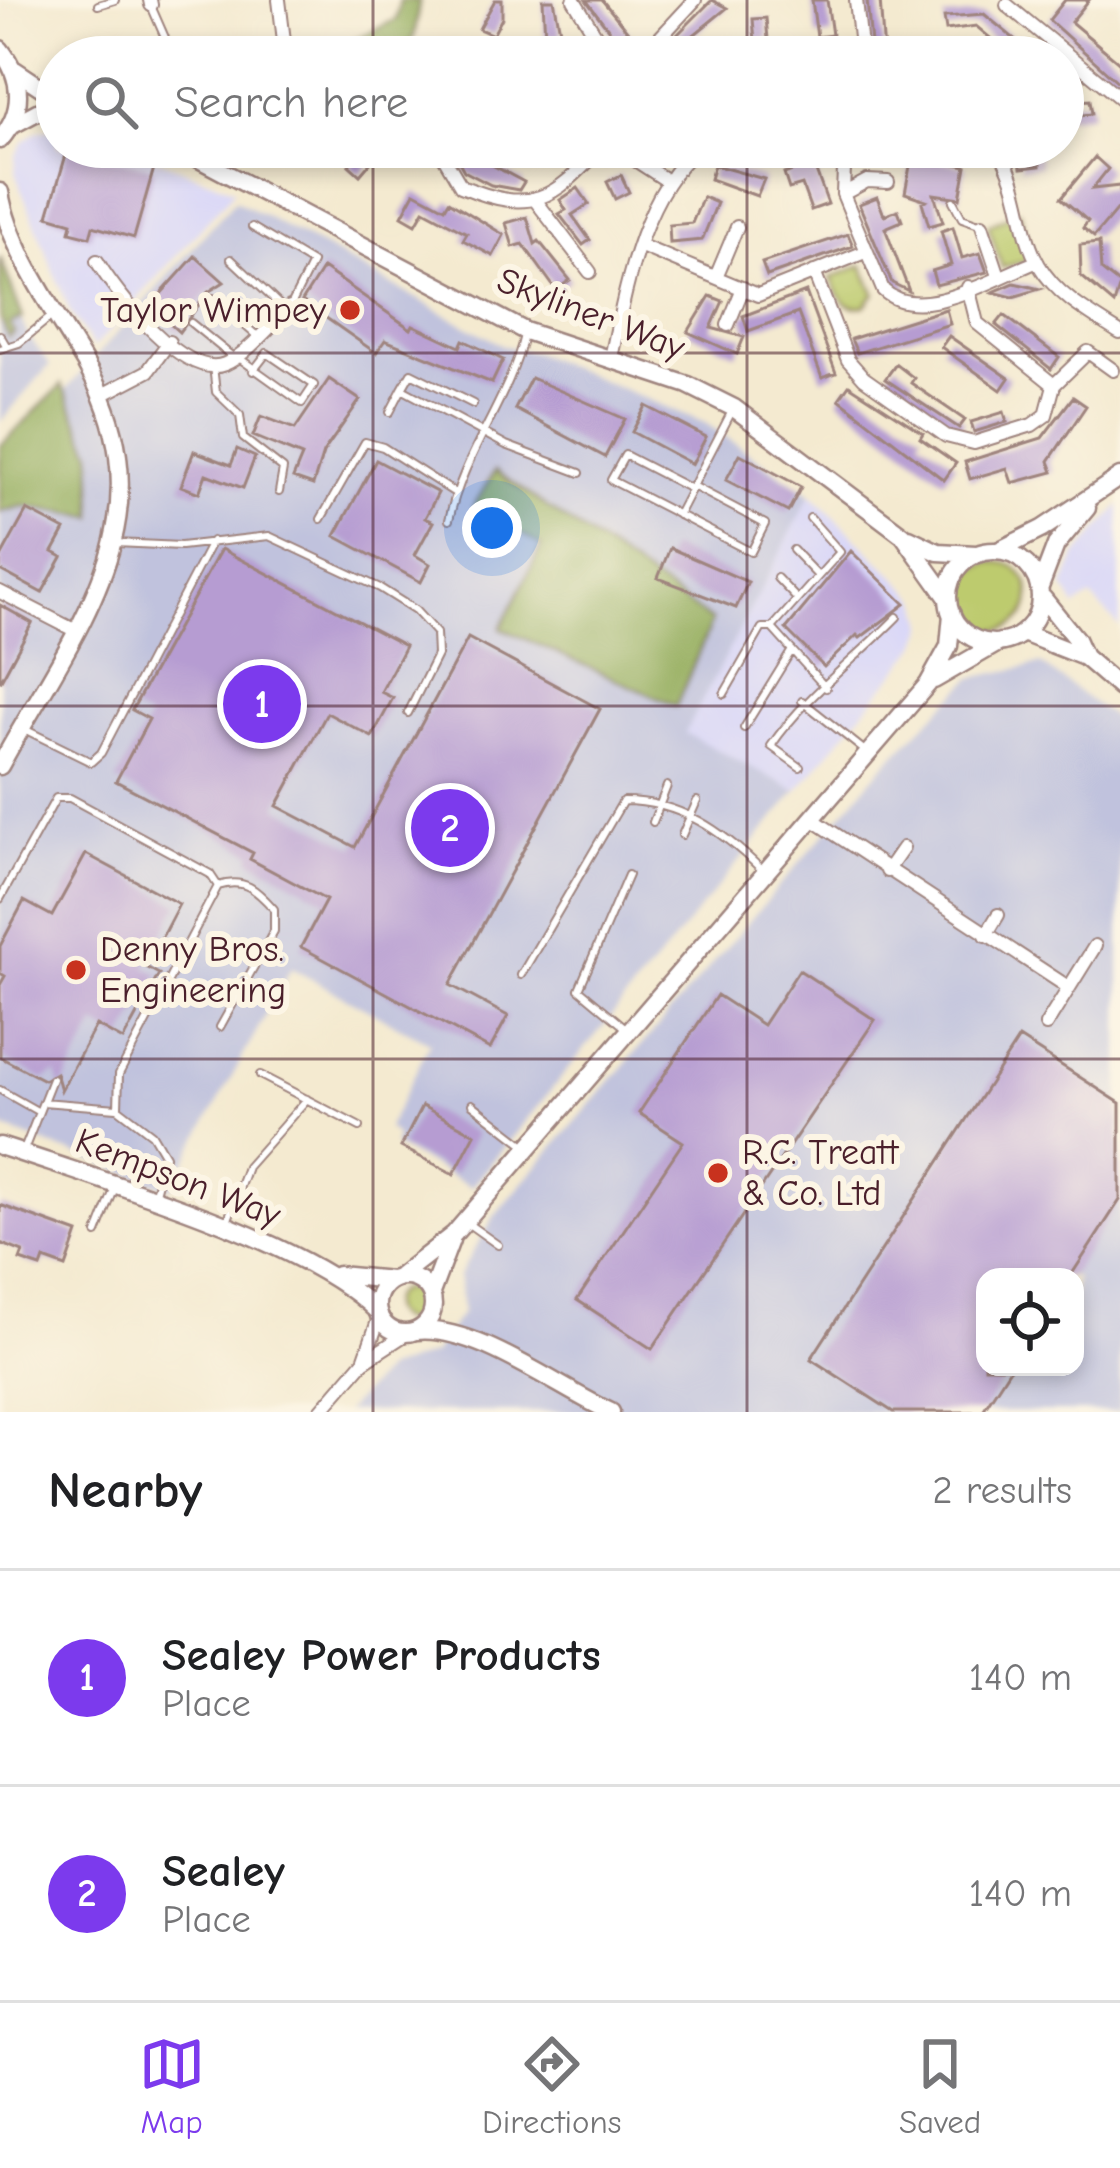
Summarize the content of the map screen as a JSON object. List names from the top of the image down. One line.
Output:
{"streets":{"street":["Skyliner Way","Kempson Way"]},"places":["Taylor Wimpey","Denny Bros. Engineering","R.C. Treatt & Co. Ltd"],"page":{"search":"Search here","pins":["1","2"],"heading":["Nearby","2 results"],"list":[{"mark":"1","name":"Sealey Power Products","note":"Place","value":"140 m"},{"mark":"2","name":"Sealey","note":"Place","value":"140 m"}],"nav":["Map","Directions","Saved"]}}
